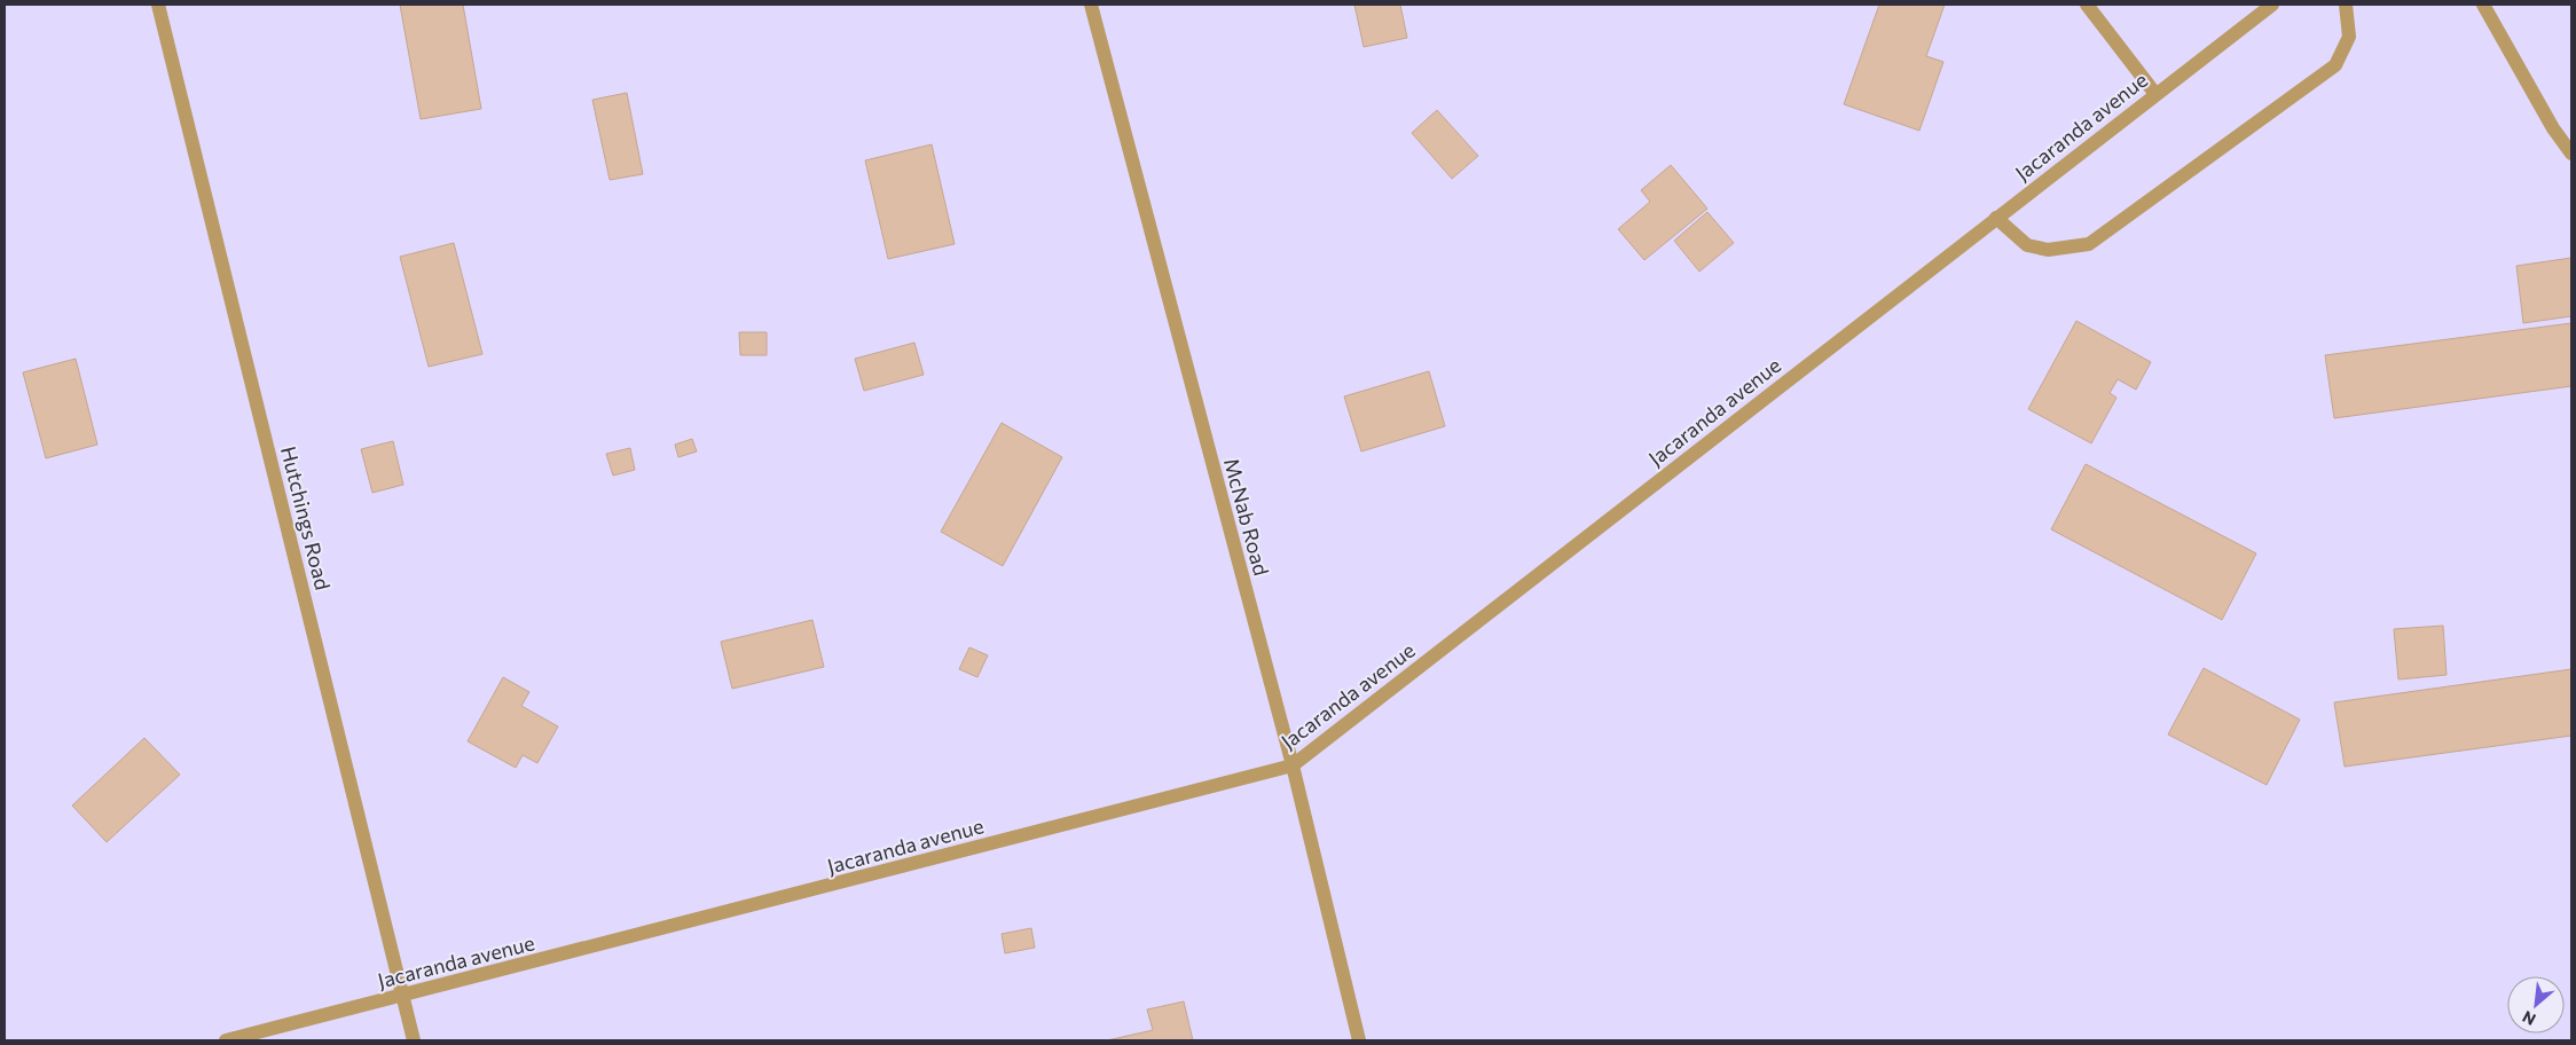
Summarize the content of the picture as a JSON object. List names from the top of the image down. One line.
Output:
{"streets":{"street":["Jacaranda avenue","McNab Road","Hutchings Road"]},"crossings":[["Jacaranda avenue","McNab Road"],["Jacaranda avenue","Hutchings Road"]],"north":"bottom left"}
